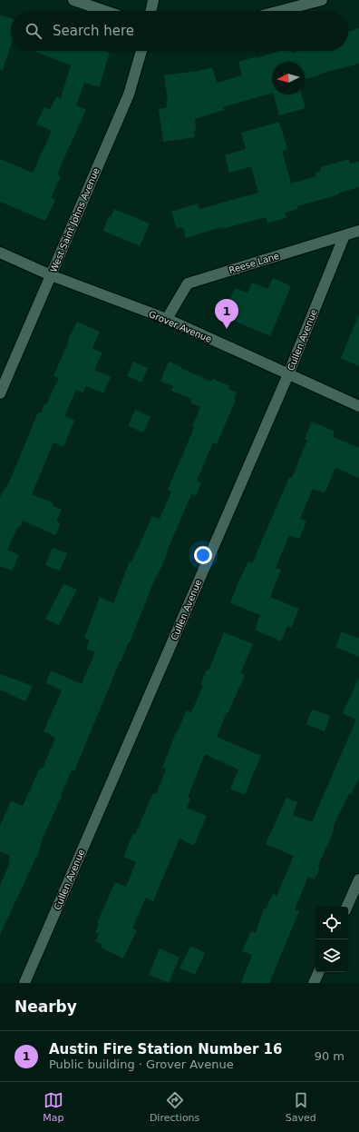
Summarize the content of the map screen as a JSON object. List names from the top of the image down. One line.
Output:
{"streets":{"street":["West Saint Johns Avenue","Reese Lane","Grover Avenue","Cullen Avenue"]},"crossings":[["West Saint Johns Avenue","Grover Avenue"],["Reese Lane","Grover Avenue"],["Reese Lane","Cullen Avenue"],["Grover Avenue","Cullen Avenue"]],"north":"left","page":{"search":"Search here","pins":"1","heading":"Nearby","list":[{"mark":"1","name":"Austin Fire Station Number 16","note":"Public building · Grover Avenue","value":"90 m"}],"nav":["Map","Directions","Saved"]}}
